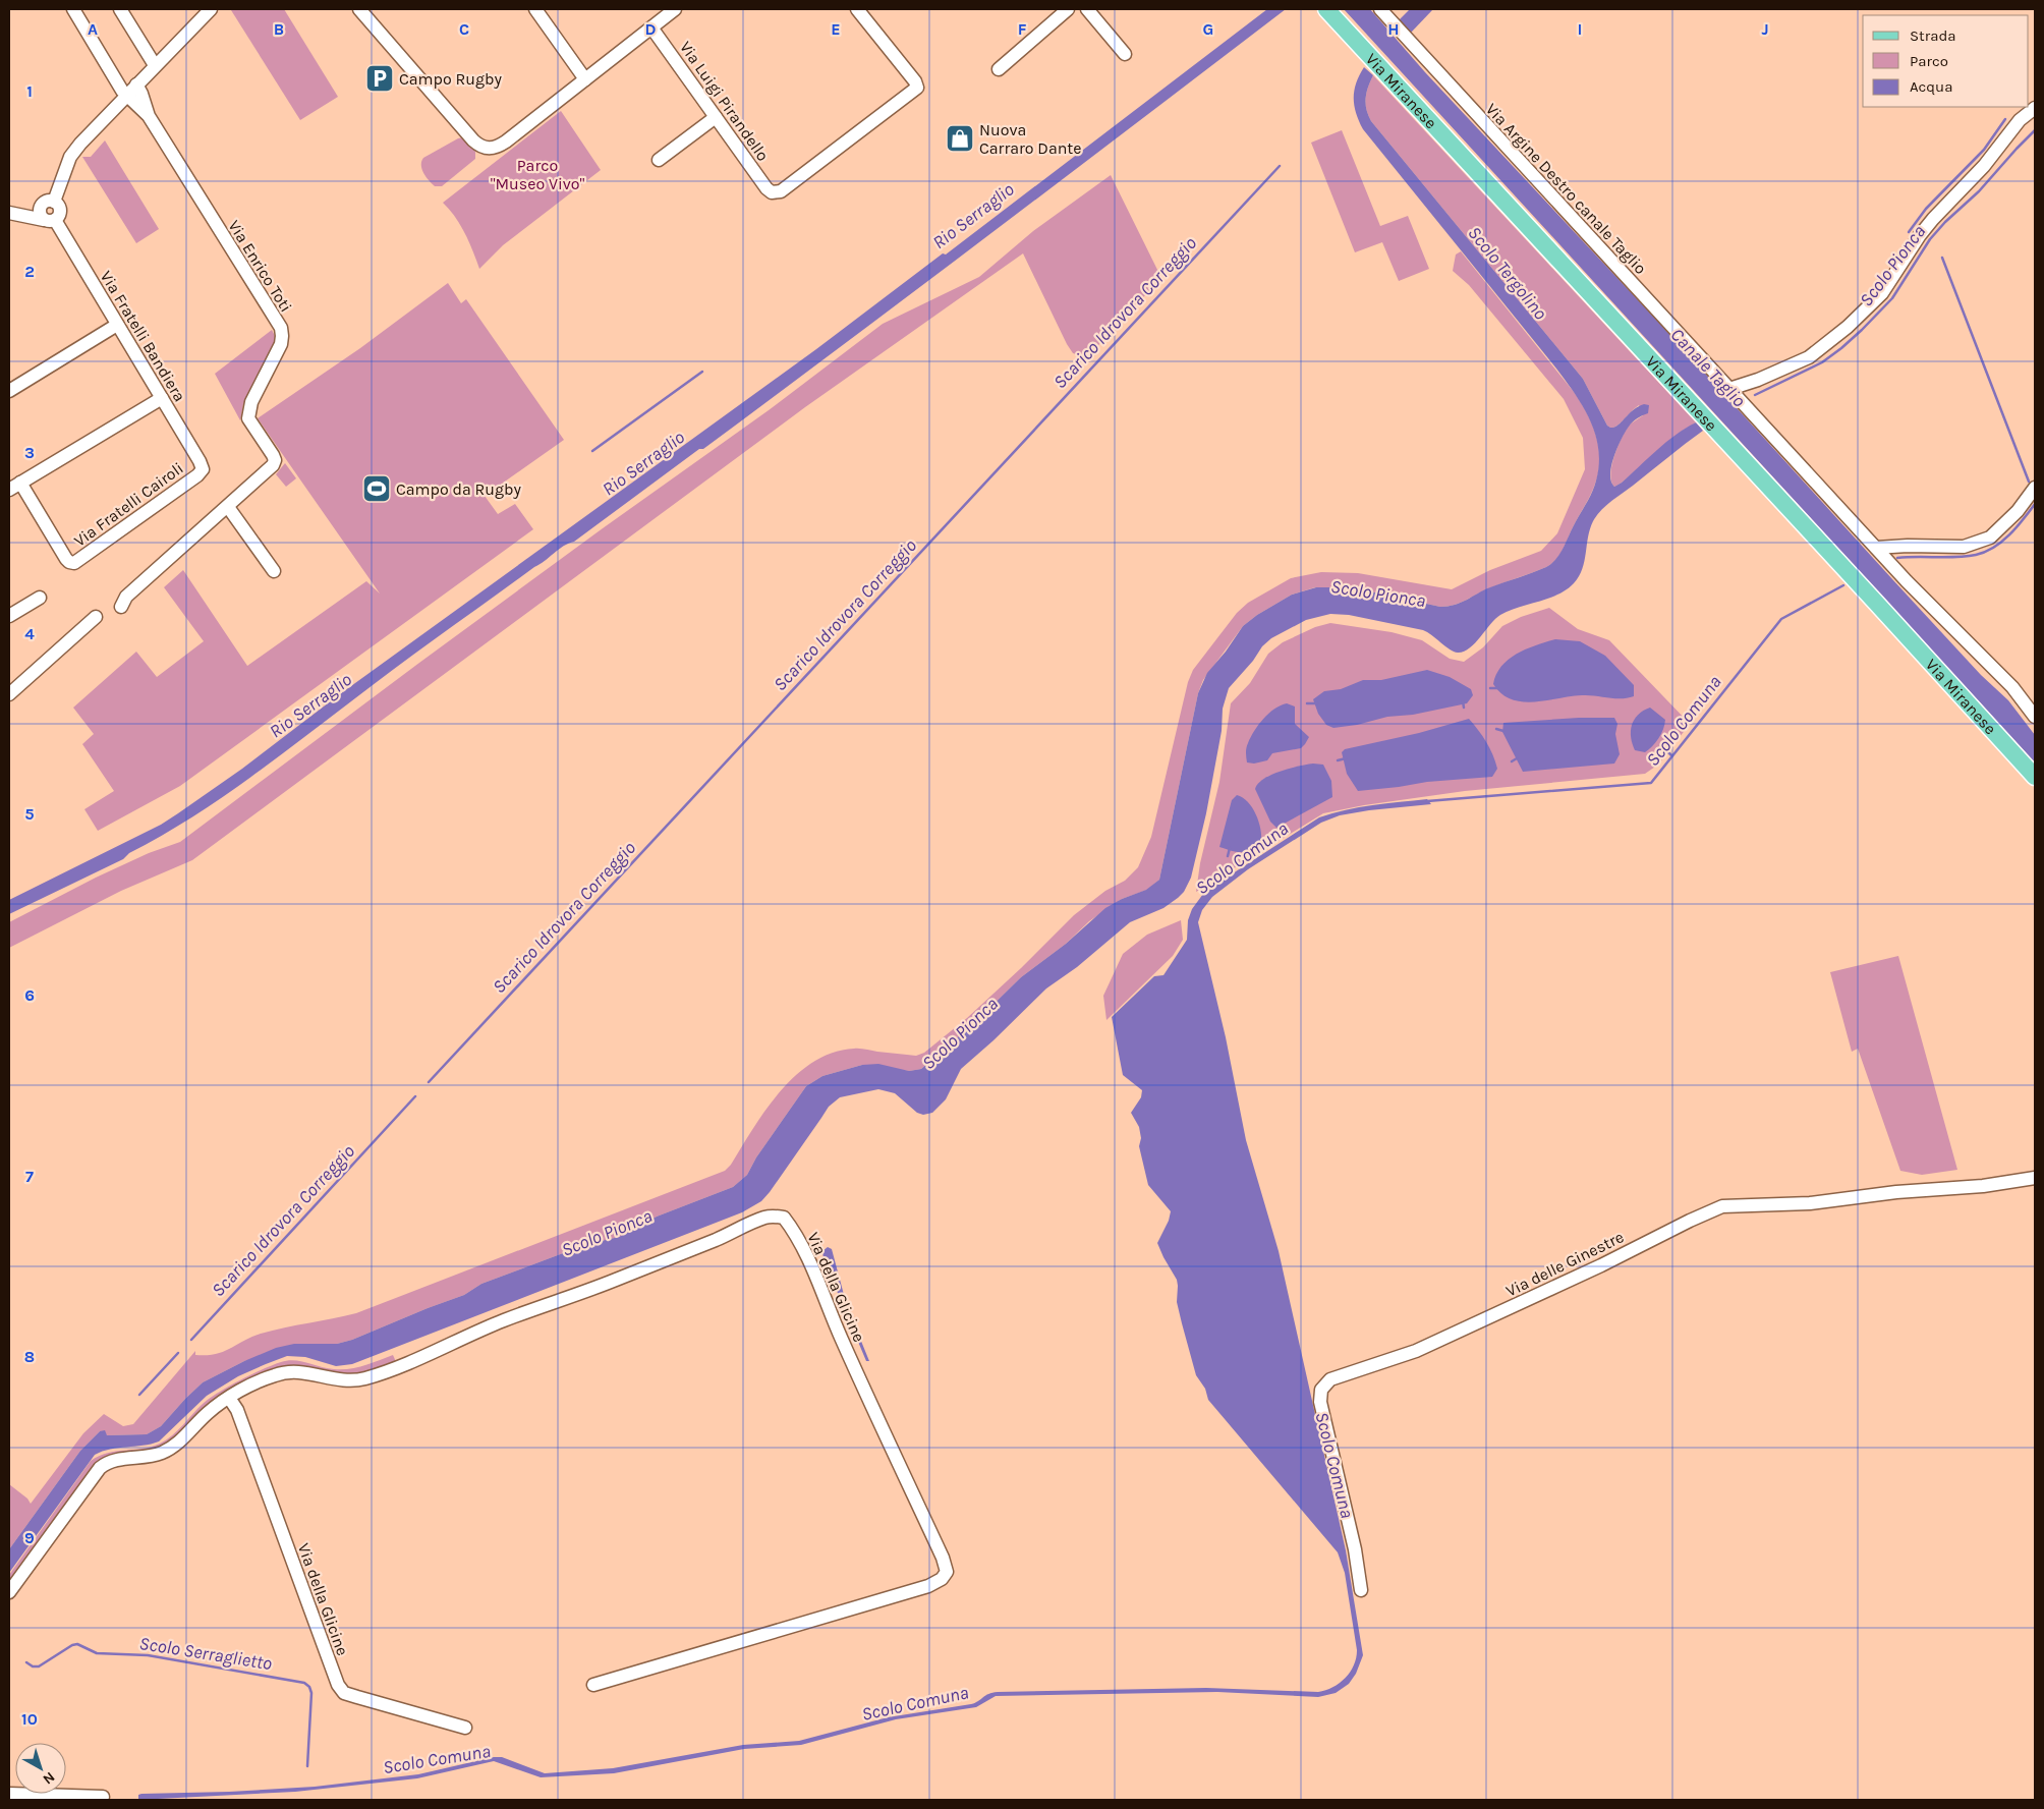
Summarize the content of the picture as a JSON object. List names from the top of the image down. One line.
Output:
{"streets":{"main road":["Via Miranese"],"street":["Via Luigi Pirandello","Via Argine Destro canale Taglio","Via Enrico Toti","Via Fratelli Bandiera","Via Fratelli Cairoli","Via delle Ginestre","Via della Glicine"]},"crossings":[["Via Fratelli Bandiera","Via Fratelli Cairoli"]],"water":["Rio Serraglio","Scolo Pionca","Scolo Tergolino","Scarico Idrovora Correggio","Canale Taglio","Scolo Comuna","Scolo Serraglietto"],"parks":["Parco \"Museo Vivo\""],"places":{"parking":["Campo Rugby"],"shop":["Nuova Carraro Dante"],"sports":["Campo da Rugby"]},"legend":["Strada","Parco","Acqua"],"north":"bottom right","grid":{"columns":["A","B","C","D","E","F","G","H","I","J"],"rows":["1","2","3","4","5","6","7","8","9","10"]}}
